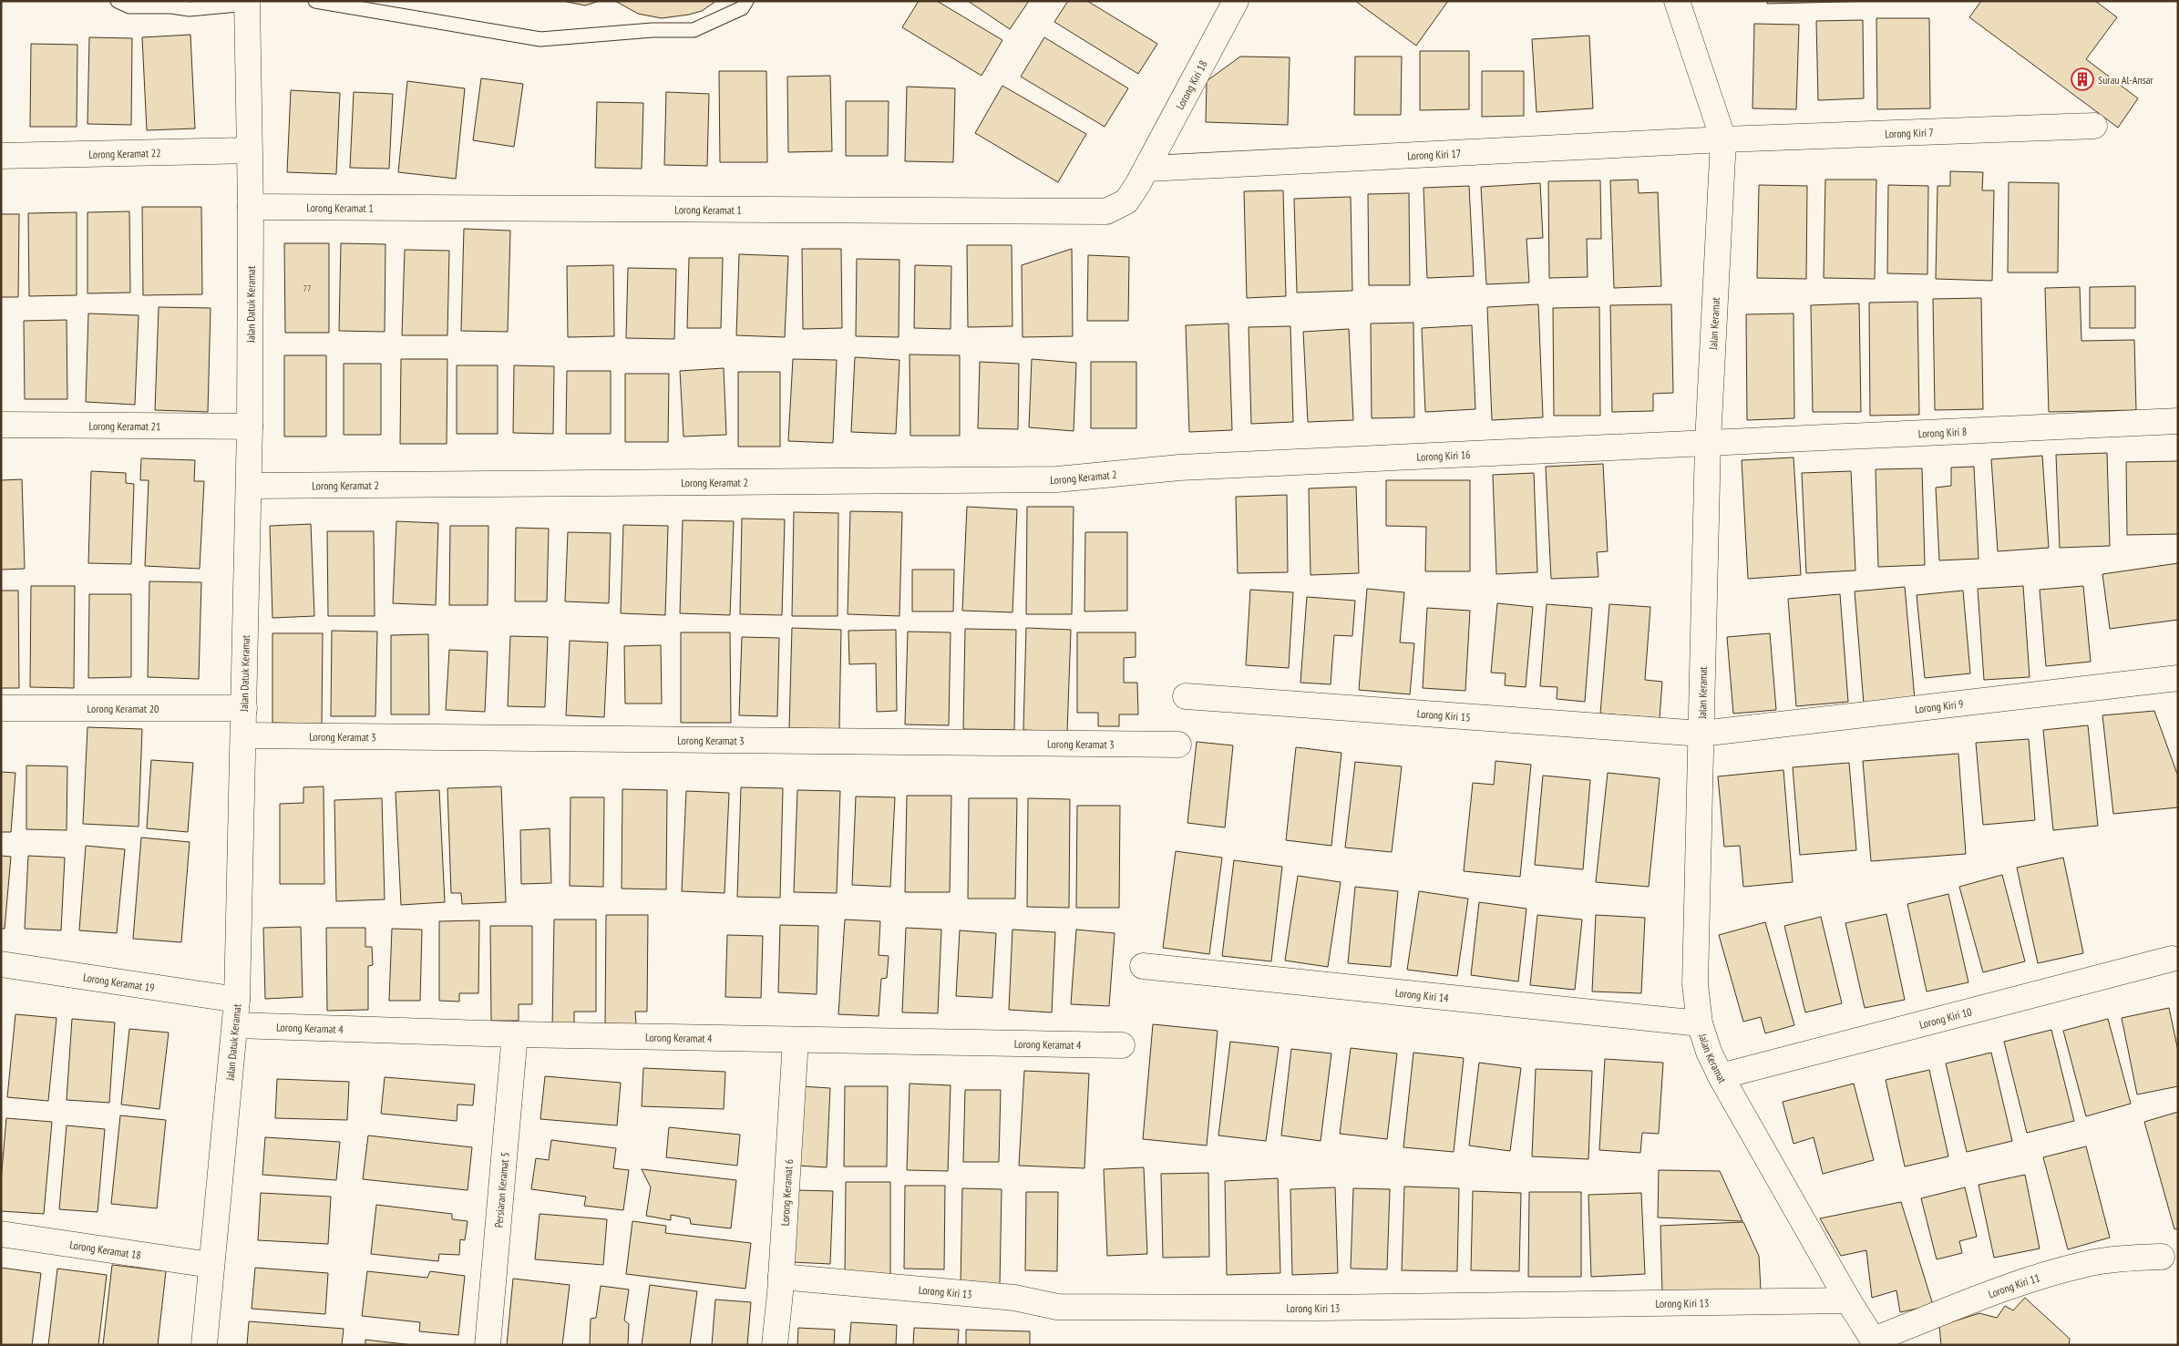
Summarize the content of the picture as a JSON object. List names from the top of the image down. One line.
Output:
{"streets":{"street":["Lorong Kiri 18","Lorong Kiri 7","Lorong Keramat 22","Lorong Kiri 17","Lorong Keramat 1","Jalan Datuk Keramat","Jalan Keramat","Lorong Keramat 21","Lorong Kiri 8","Lorong Kiri 16","Lorong Keramat 2","Lorong Kiri 9","Lorong Keramat 20","Lorong Kiri 15","Lorong Keramat 3","Lorong Keramat 19","Lorong Kiri 14","Lorong Kiri 10","Lorong Keramat 4","Persiaran Keramat 5","Lorong Keramat 6","Lorong Keramat 18","Lorong Kiri 11","Lorong Kiri 13"]},"crossings":[["Lorong Kiri 18","Lorong Kiri 17"],["Lorong Kiri 18","Lorong Keramat 1"],["Lorong Kiri 7","Lorong Kiri 17"],["Lorong Kiri 7","Jalan Keramat"],["Lorong Keramat 22","Jalan Datuk Keramat"],["Lorong Kiri 17","Lorong Keramat 1"],["Lorong Kiri 17","Jalan Keramat"],["Lorong Keramat 1","Jalan Datuk Keramat"],["Jalan Datuk Keramat","Lorong Keramat 21"],["Jalan Datuk Keramat","Lorong Keramat 2"],["Jalan Datuk Keramat","Lorong Keramat 20"],["Jalan Datuk Keramat","Lorong Keramat 3"],["Jalan Datuk Keramat","Lorong Keramat 19"],["Jalan Datuk Keramat","Lorong Keramat 4"],["Jalan Datuk Keramat","Lorong Keramat 18"],["Jalan Keramat","Lorong Kiri 8"],["Jalan Keramat","Lorong Kiri 16"],["Jalan Keramat","Lorong Kiri 9"],["Jalan Keramat","Lorong Kiri 15"],["Jalan Keramat","Lorong Kiri 14"],["Jalan Keramat","Lorong Kiri 10"],["Jalan Keramat","Lorong Kiri 11"],["Jalan Keramat","Lorong Kiri 13"],["Lorong Kiri 8","Lorong Kiri 16"],["Lorong Kiri 16","Lorong Keramat 2"],["Lorong Kiri 9","Lorong Kiri 15"],["Lorong Keramat 4","Persiaran Keramat 5"],["Lorong Keramat 4","Lorong Keramat 6"],["Lorong Keramat 6","Lorong Kiri 13"]],"places":{"building":["Surau Al-Ansar"]},"house_numbers":["77"]}
